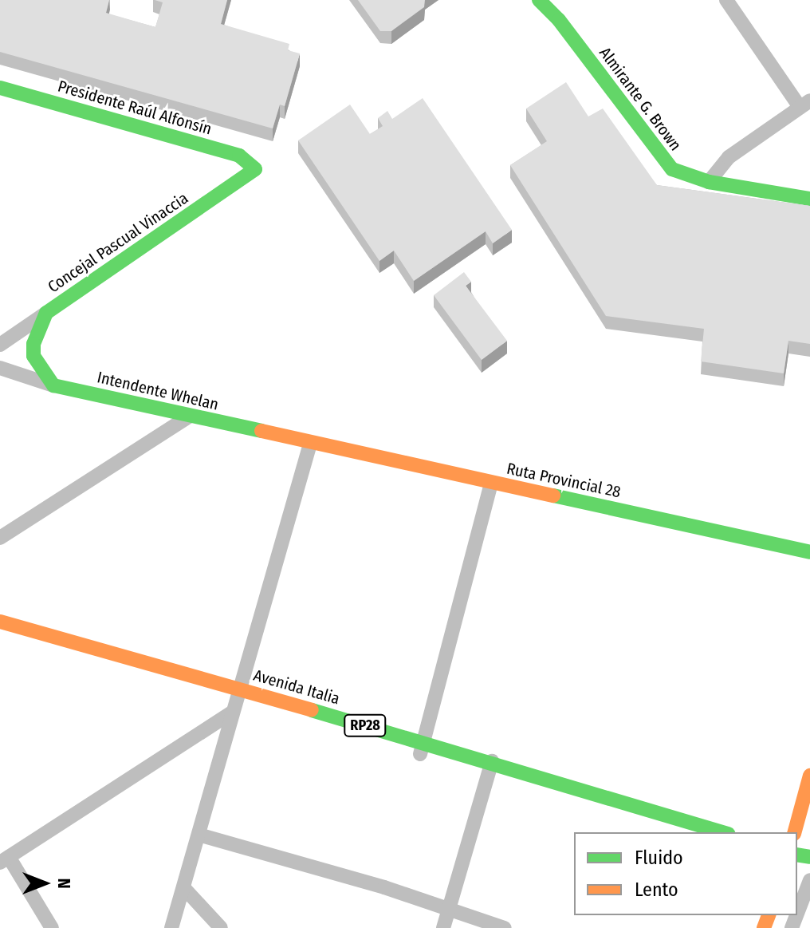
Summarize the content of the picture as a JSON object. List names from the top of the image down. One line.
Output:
{"streets":{"main road":["Almirante G. Brown","Presidente Raúl Alfonsín","Concejal Pascual Vinaccia","Intendente Whelan","Ruta Provincial 28","Avenida Italia","RP28"]},"crossings":[["Presidente Raúl Alfonsín","Concejal Pascual Vinaccia"],["Intendente Whelan","Ruta Provincial 28"]],"legend":["Fluido","Lento"],"north":"right"}
